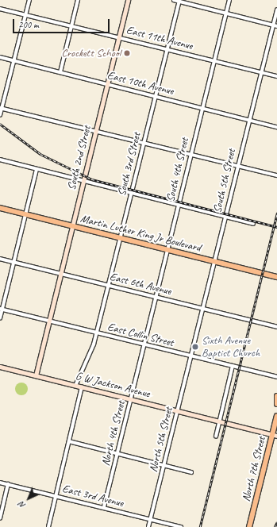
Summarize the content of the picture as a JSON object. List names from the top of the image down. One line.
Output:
{"streets":{"main road":["Martin Luther King Jr Boulevard","North 7th Street"],"street":["East 11th Avenue","East 10th Avenue","South 2nd Street","South 3rd Street","South 4th Street","South 5th Street","East 6th Avenue","East Collin Street","G W Jackson Avenue","North 4th Street","North 5th Street","East 3rd Avenue"]},"crossings":[["East 11th Avenue","South 2nd Street"],["East 11th Avenue","South 3rd Street"],["East 11th Avenue","South 4th Street"],["East 11th Avenue","South 5th Street"],["East 10th Avenue","South 2nd Street"],["East 10th Avenue","South 3rd Street"],["East 10th Avenue","South 4th Street"],["East 10th Avenue","South 5th Street"],["South 2nd Street","Martin Luther King Jr Boulevard"],["South 2nd Street","East 6th Avenue"],["South 2nd Street","East Collin Street"],["South 2nd Street","G W Jackson Avenue"],["South 3rd Street","Martin Luther King Jr Boulevard"],["South 3rd Street","East 6th Avenue"],["South 3rd Street","East Collin Street"],["South 3rd Street","G W Jackson Avenue"],["South 4th Street","Martin Luther King Jr Boulevard"],["South 4th Street","East 6th Avenue"],["South 4th Street","East Collin Street"],["South 4th Street","North 4th Street"],["South 5th Street","Martin Luther King Jr Boulevard"],["South 5th Street","East 6th Avenue"],["South 5th Street","East Collin Street"],["South 5th Street","North 5th Street"],["East Collin Street","North 4th Street"],["East Collin Street","North 5th Street"],["G W Jackson Avenue","North 4th Street"],["G W Jackson Avenue","North 5th Street"],["G W Jackson Avenue","North 7th Street"],["North 4th Street","East 3rd Avenue"],["North 5th Street","East 3rd Avenue"]],"places":["Crockett School","Sixth Avenue Baptist Church"],"scale_bar":"200 m","north":"bottom left"}
